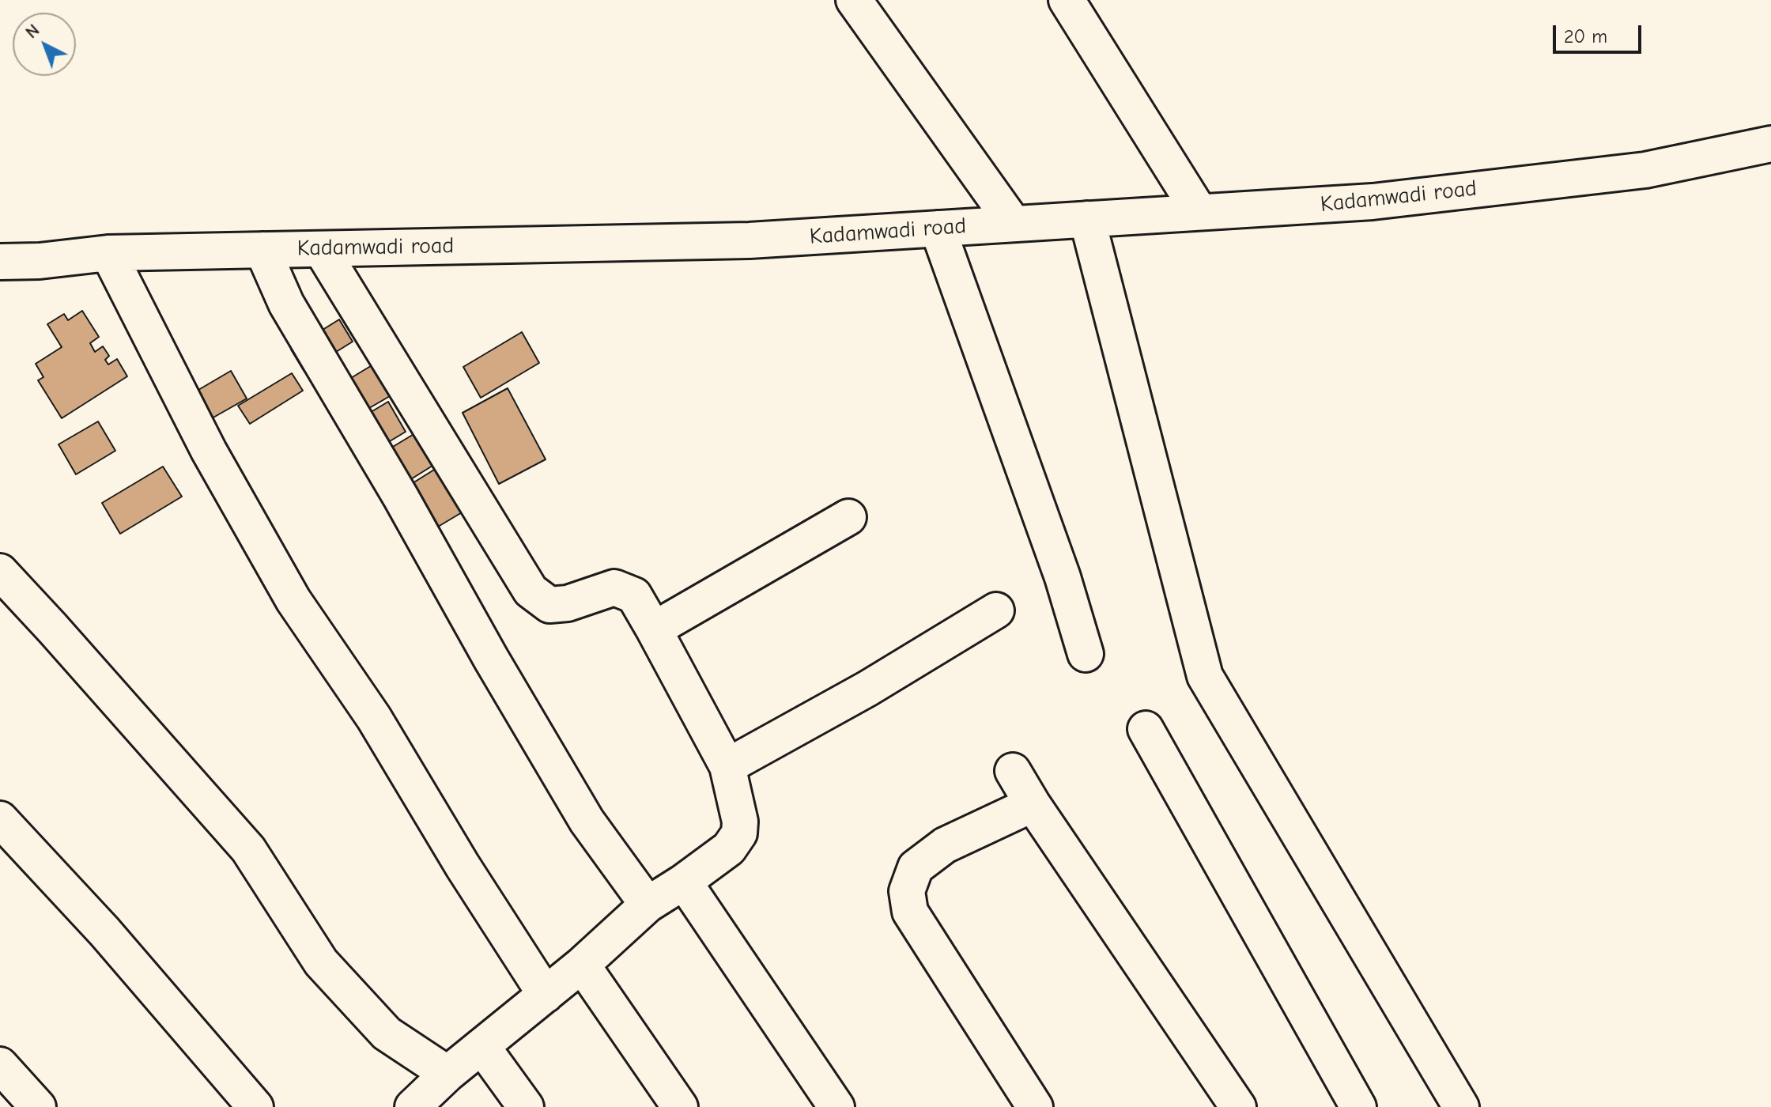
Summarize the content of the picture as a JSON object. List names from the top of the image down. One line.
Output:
{"streets":{"street":["Kadamwadi road"]},"scale_bar":"20 m","north":"top left"}
